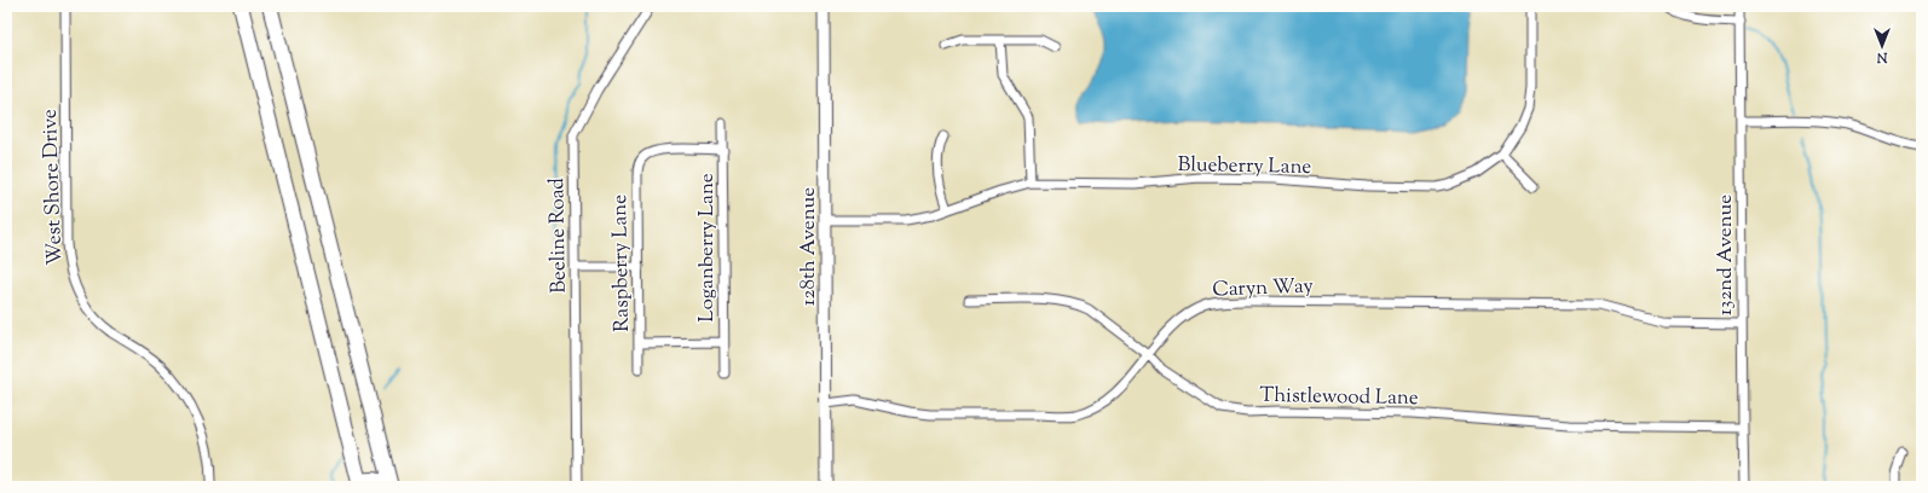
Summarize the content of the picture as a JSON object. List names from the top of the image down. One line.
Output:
{"streets":{"street":["Blueberry Lane","West Shore Drive","Beeline Road","128th Avenue","Loganberry Lane","132nd Avenue","Raspberry Lane","Caryn Way","Thistlewood Lane"]},"crossings":[["Blueberry Lane","128th Avenue"],["128th Avenue","Caryn Way"],["Loganberry Lane","Raspberry Lane"],["132nd Avenue","Caryn Way"],["132nd Avenue","Thistlewood Lane"],["Caryn Way","Thistlewood Lane"]],"north":"bottom"}
